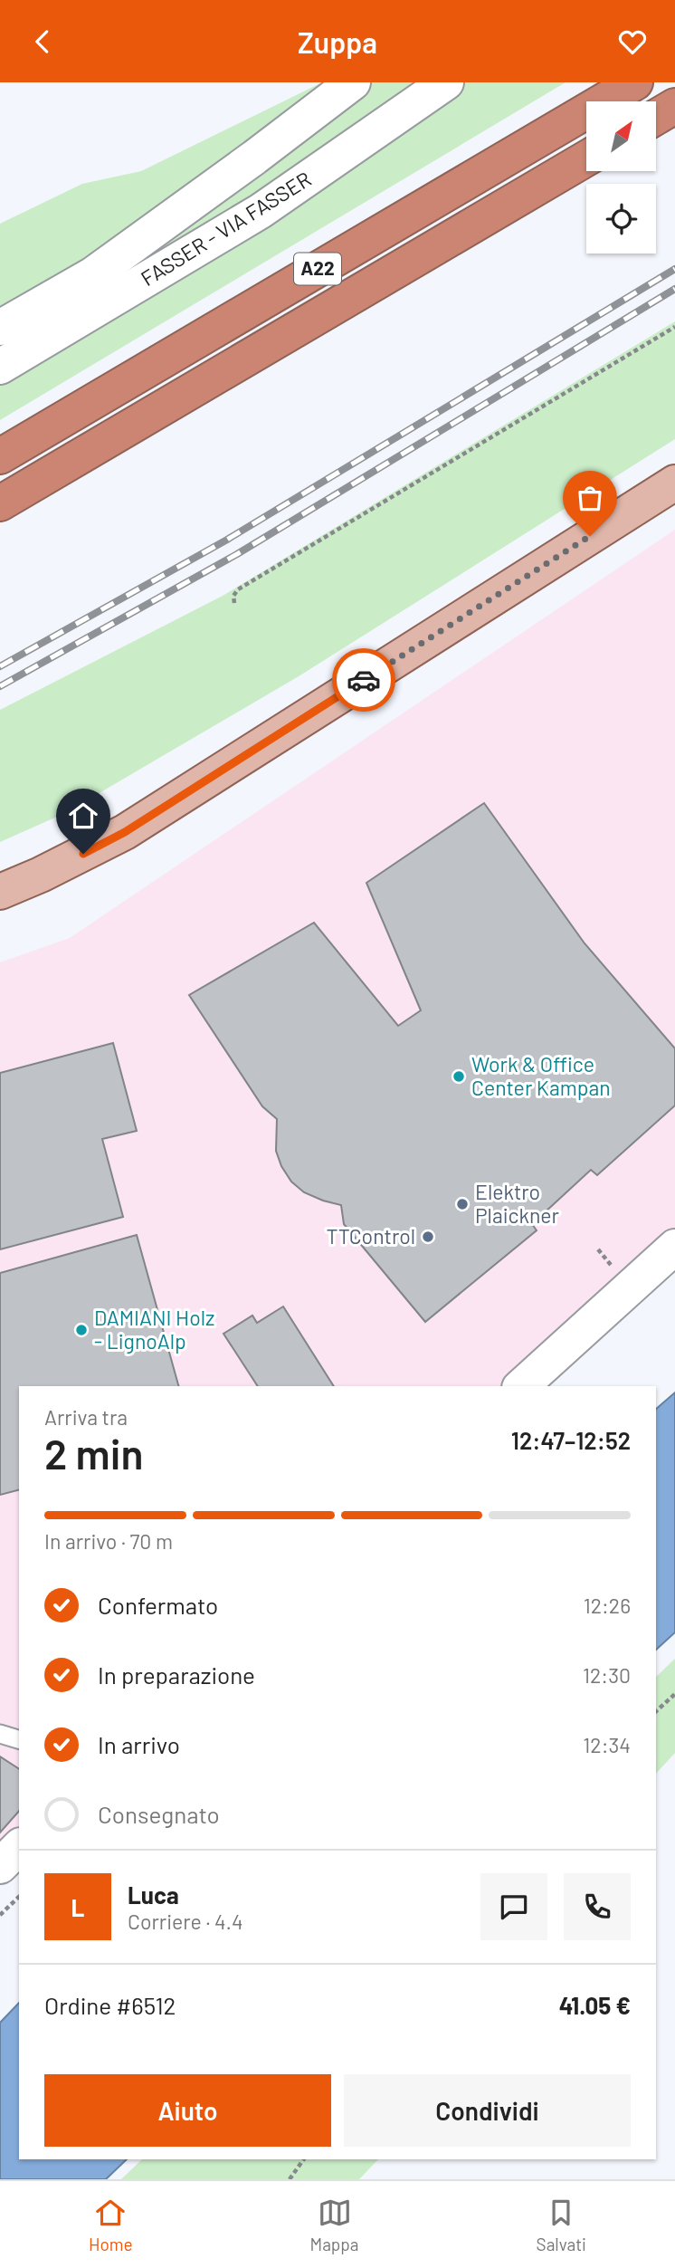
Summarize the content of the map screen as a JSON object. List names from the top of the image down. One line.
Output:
{"streets":{"highway":["A22"],"street":["FASSER - VIA FASSER"]},"places":["Work & Office Center Kampan","Elektro Plaickner","TTControl","DAMIANI Holz - LignoAlp"],"north":"top right","page":{"header":"Zuppa","heading":["2 min","Arriva tra","12:47–12:52"],"panel":["Luca","Corriere · 4.4","Ordine #6512","41.05 €"],"bar":"In arrivo · 70 m","list":[["Confermato","12:26"],["In preparazione","12:30"],["In arrivo","12:34"],"Consegnato"],"round":"L","buttons":["Aiuto","Condividi"],"tabs":["Home","Mappa","Salvati"]}}
